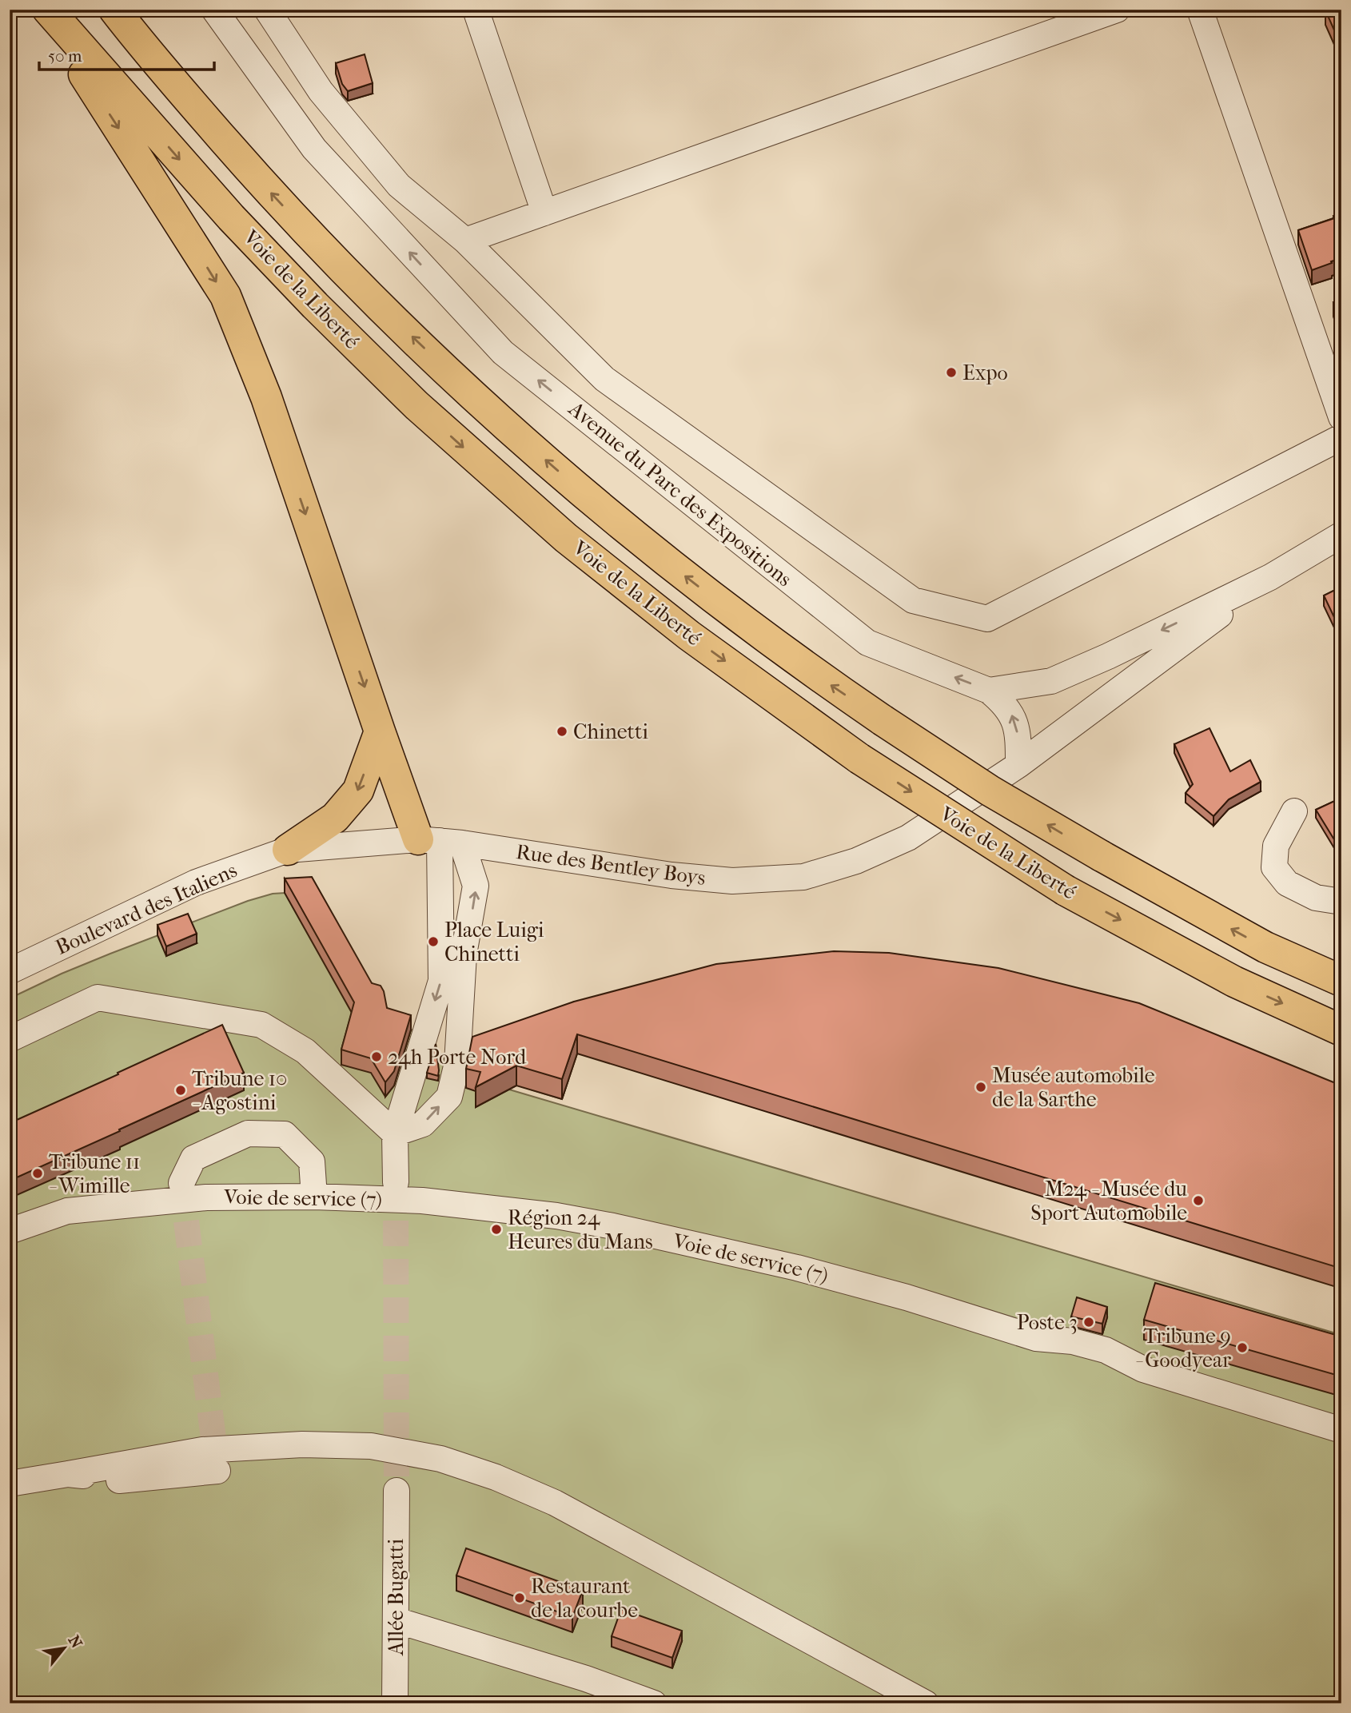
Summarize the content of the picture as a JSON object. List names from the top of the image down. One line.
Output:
{"streets":{"highway":["Voie de la Liberté"],"street":["Avenue du Parc des Expositions","Rue des Bentley Boys","Boulevard des Italiens","Voie de service (7)","Allée Bugatti"]},"crossings":[["Avenue du Parc des Expositions","Rue des Bentley Boys"],["Rue des Bentley Boys","Boulevard des Italiens"]],"one_way":["Avenue du Parc des Expositions"],"places":["Expo","Chinetti","Place Luigi Chinetti","24h Porte Nord","Musée automobile de la Sarthe","Tribune 10 - Agostini","Tribune 11 - Wimille","M24 - Musée du Sport Automobile","Région 24 Heures du Mans","Poste 3","Tribune 9 - Goodyear","Restaurant de la courbe"],"scale_bar":"50 m","north":"top right"}
